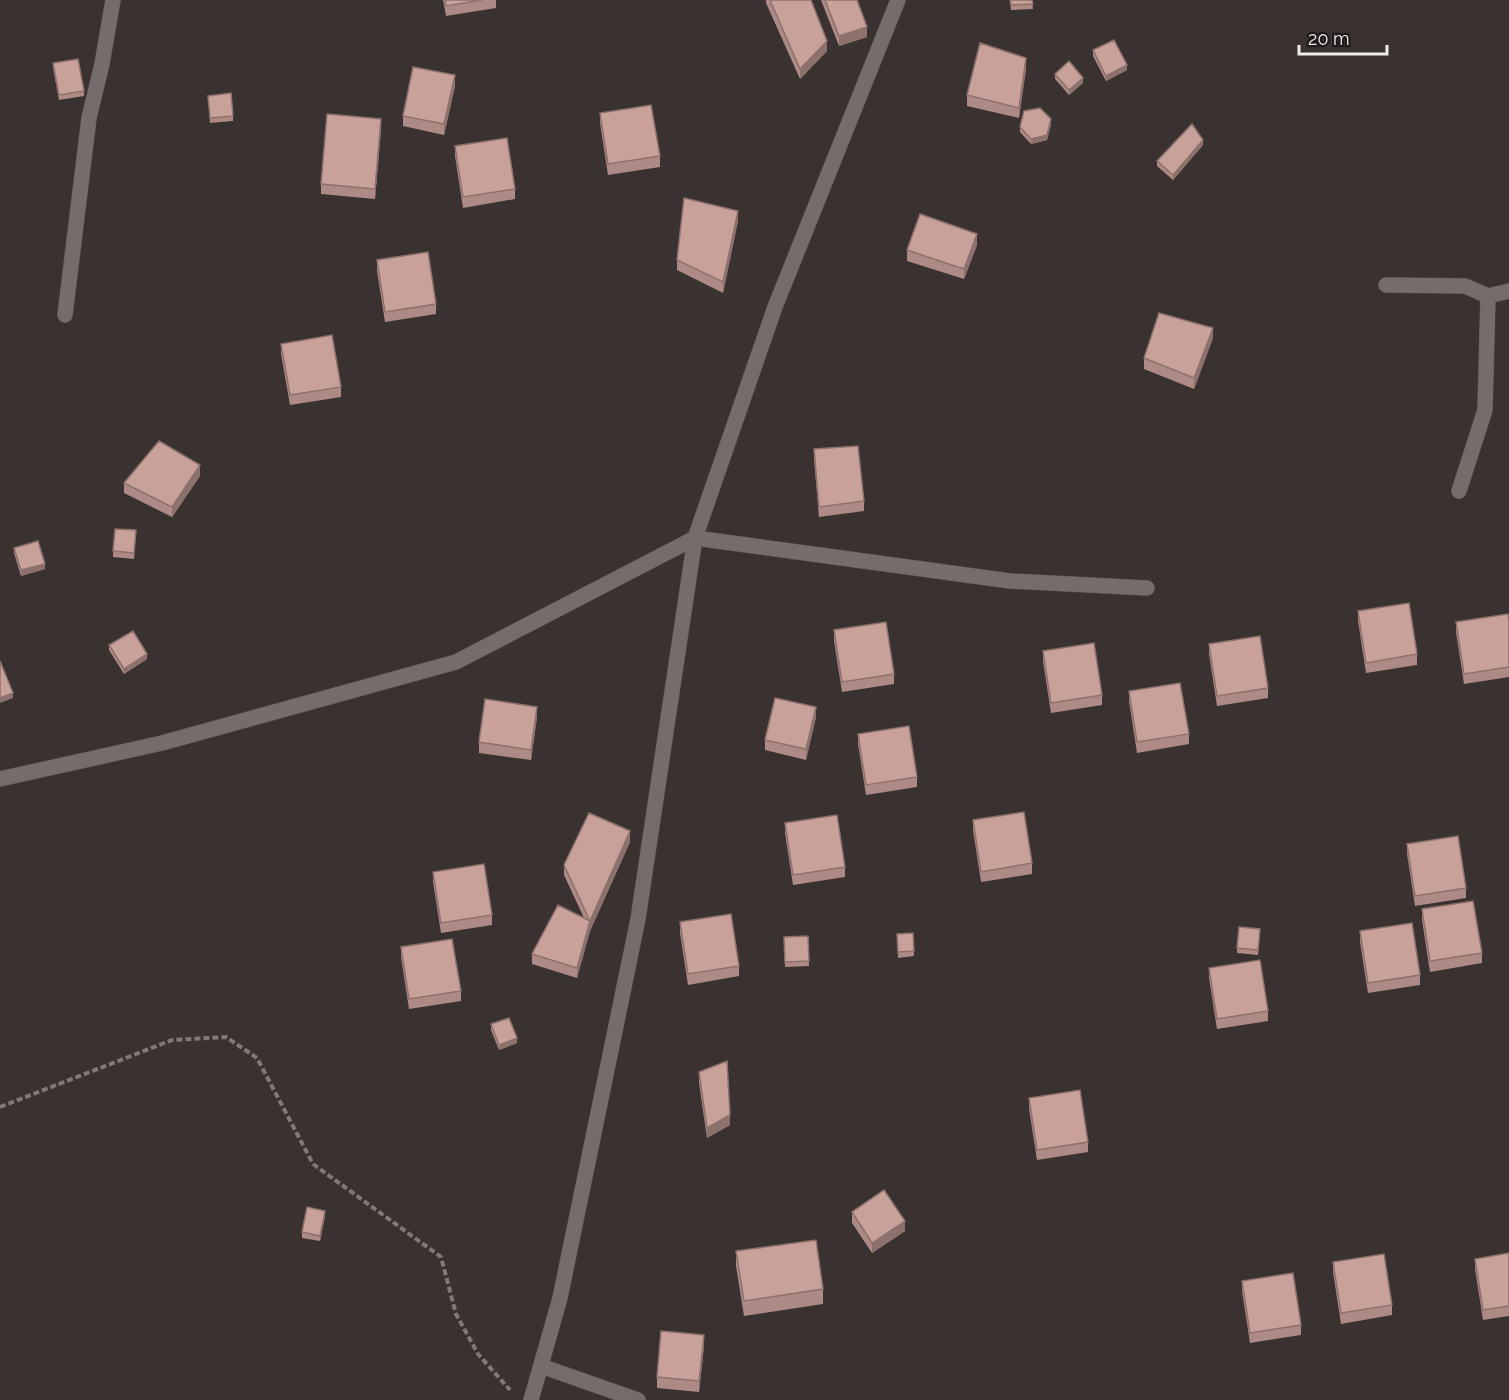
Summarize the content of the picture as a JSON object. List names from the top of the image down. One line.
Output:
{"scale_bar":"20 m"}
